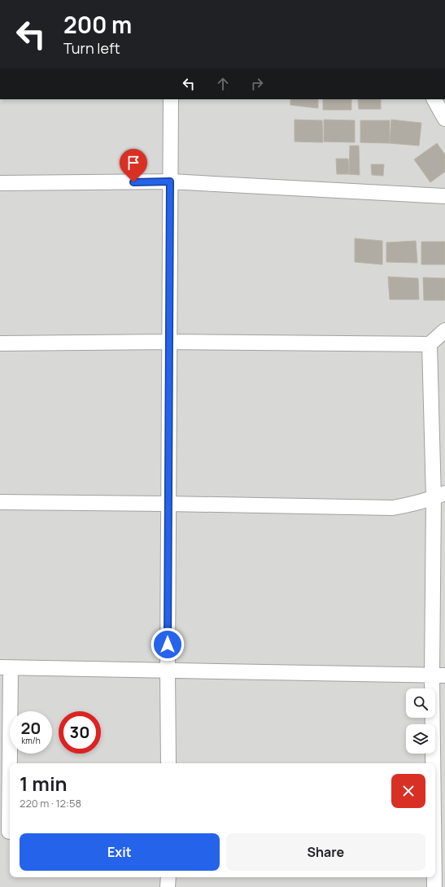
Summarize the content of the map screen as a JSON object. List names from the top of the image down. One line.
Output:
{"page":{"turn":["200 m","Turn left"],"speed":"20 km/h","limit":"30","heading":["1 min","220 m · 12:58"],"buttons":["Exit","Share"]}}
